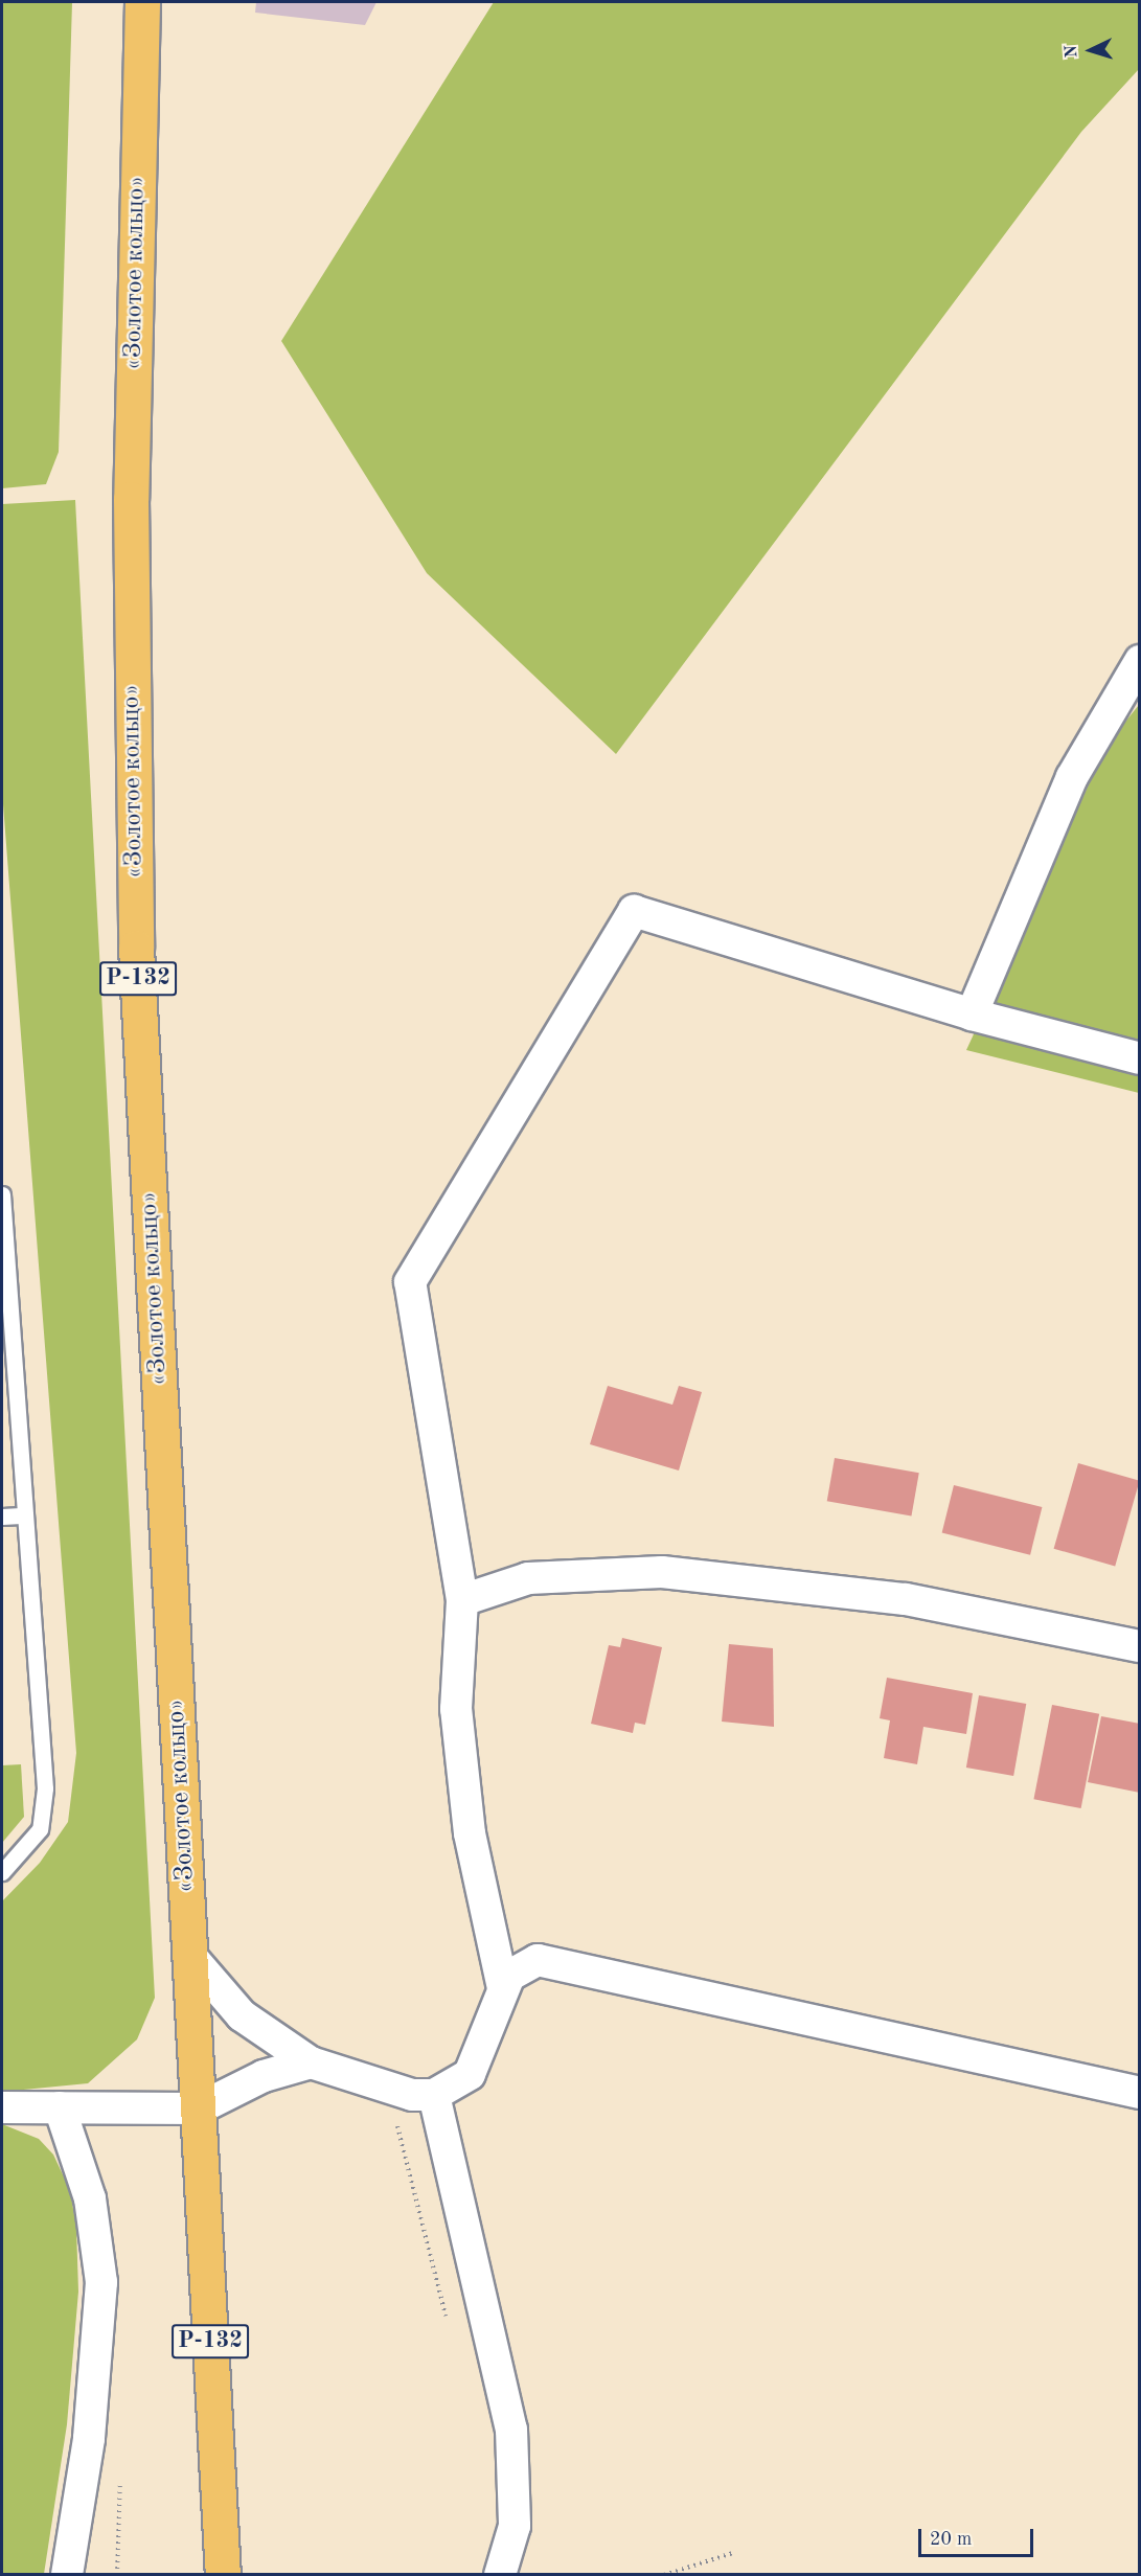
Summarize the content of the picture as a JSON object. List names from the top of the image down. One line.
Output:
{"streets":{"main road":["«Золотое кольцо»","Р-132"]},"scale_bar":"20 m","north":"left"}
